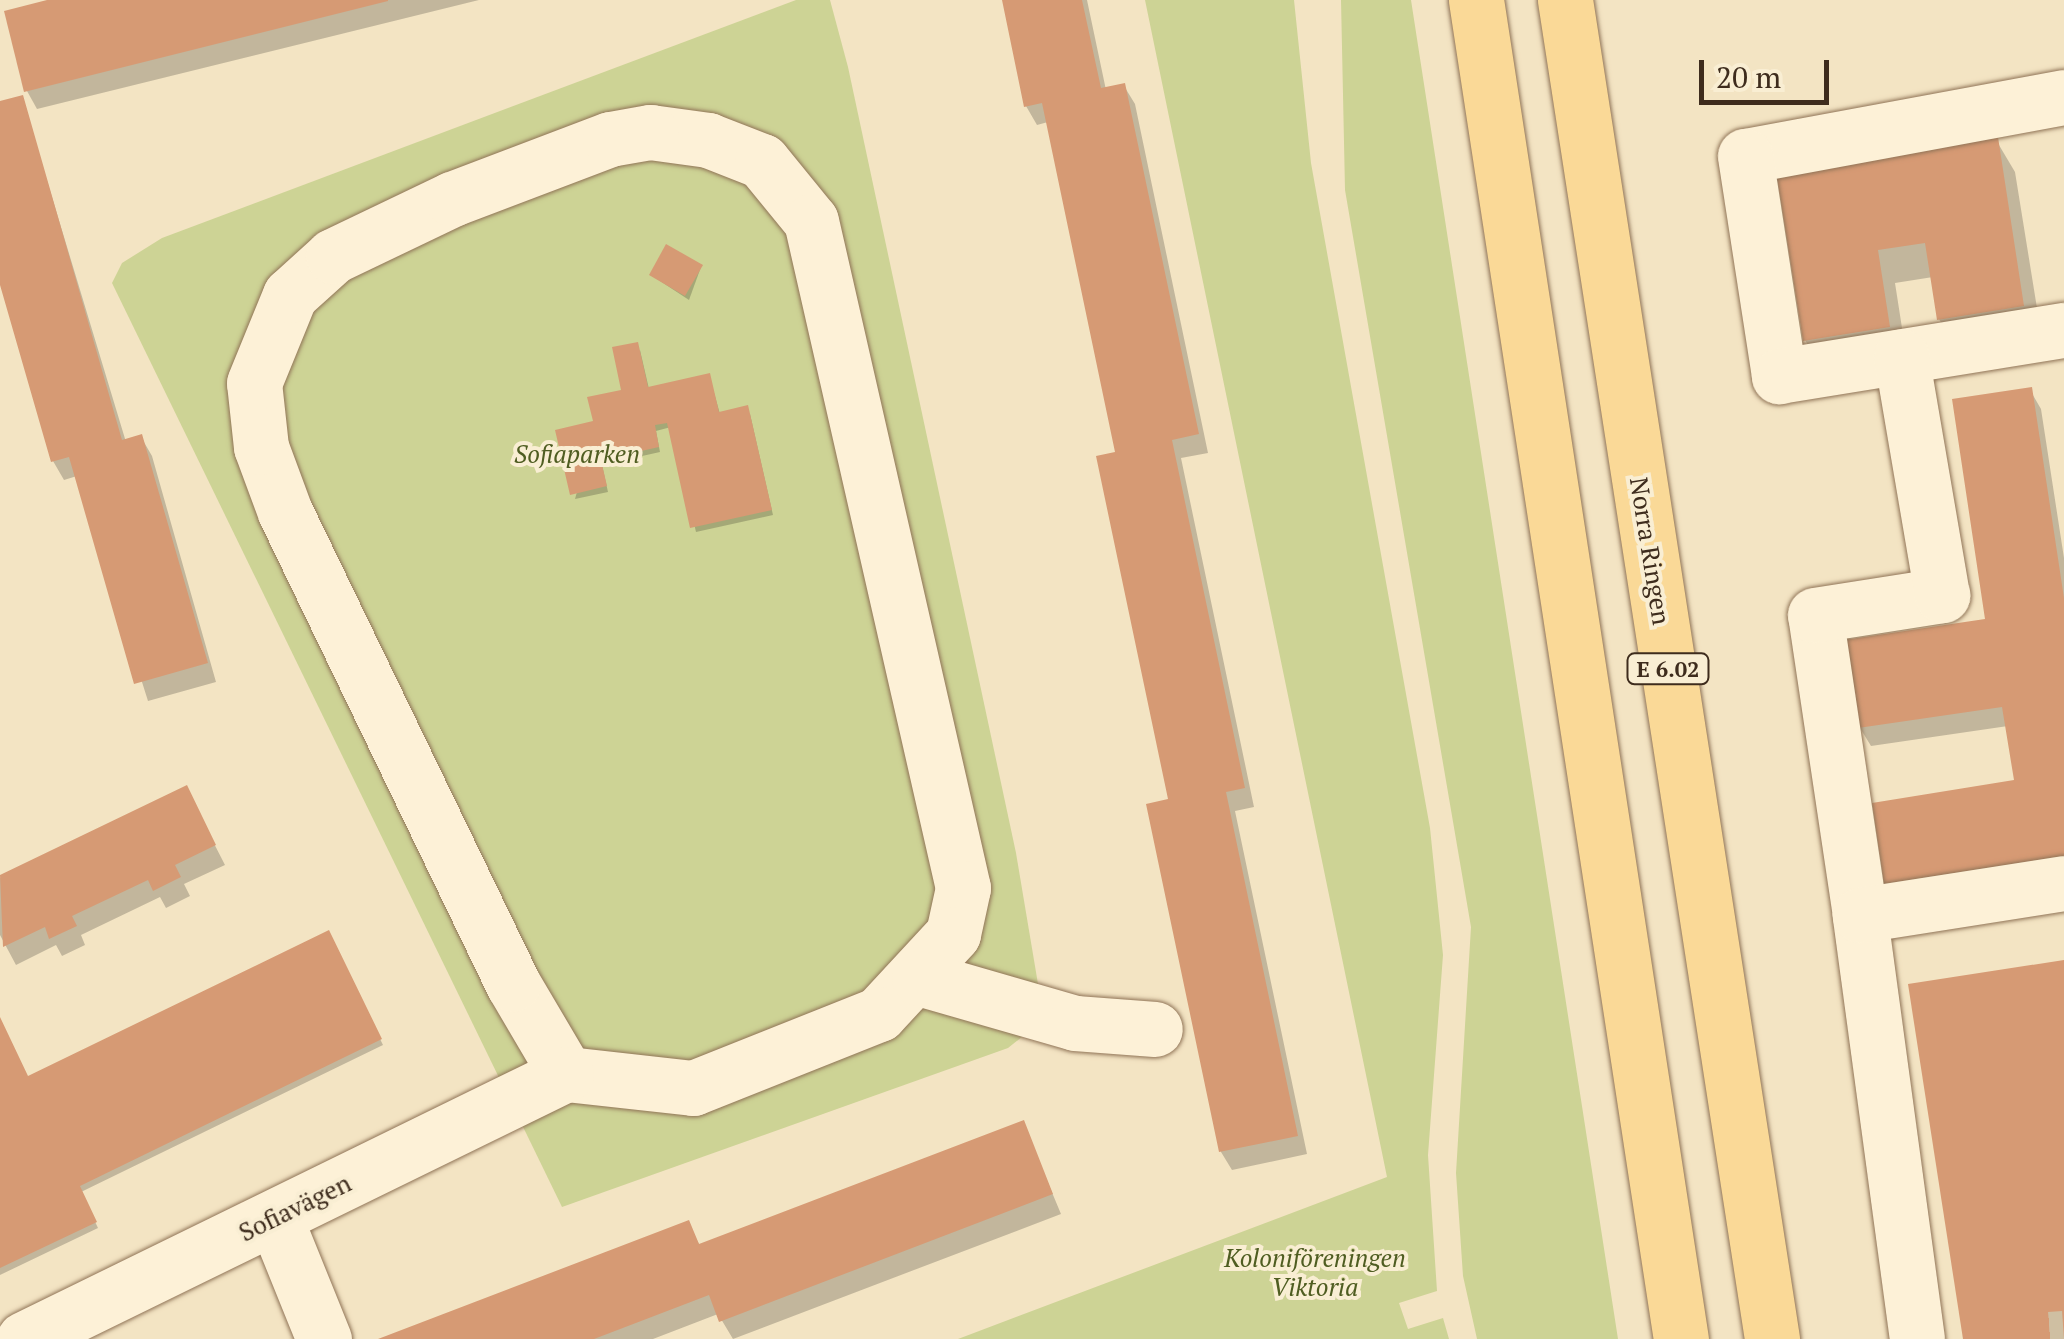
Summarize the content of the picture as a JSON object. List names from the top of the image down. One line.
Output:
{"streets":{"main road":["Norra Ringen","E 6.02"],"street":["Sofiavägen"]},"parks":["Sofiaparken","Koloniföreningen Viktoria"],"scale_bar":"20 m"}
